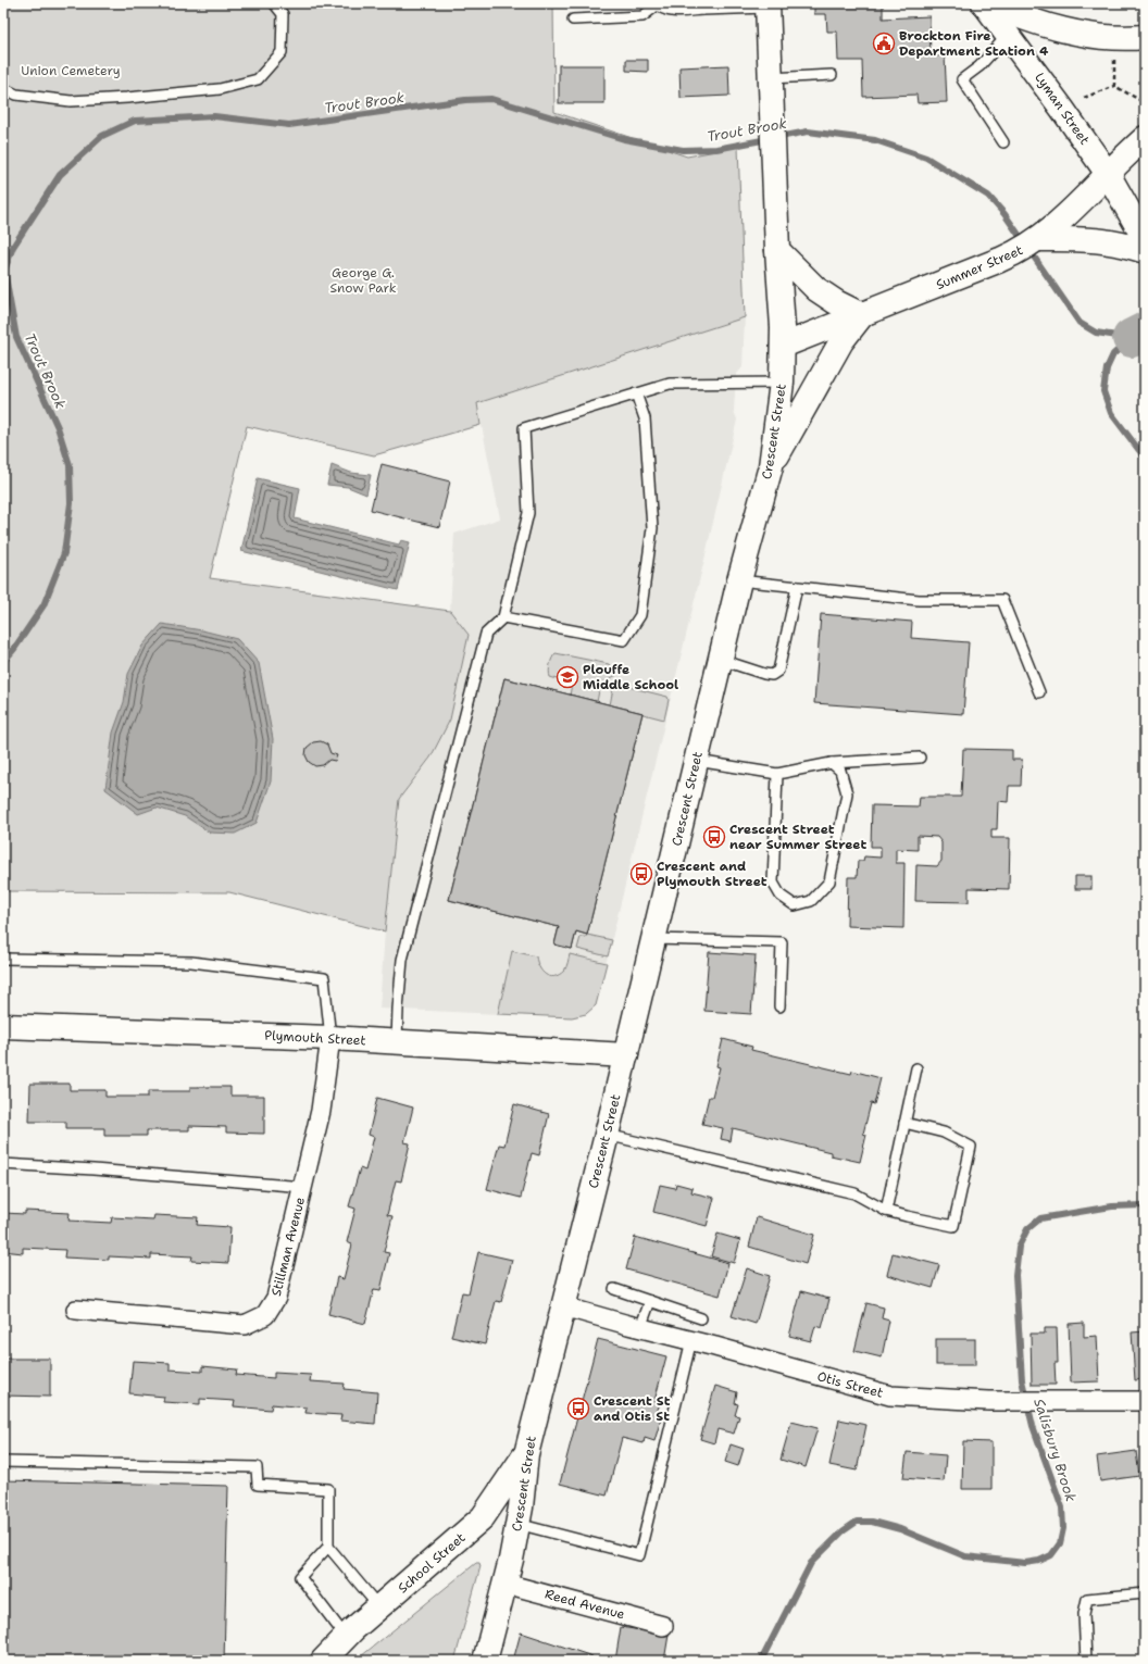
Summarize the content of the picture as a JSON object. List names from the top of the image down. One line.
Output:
{"streets":{"main road":["Lyman Street","Summer Street","Crescent Street","Plymouth Street","School Street"],"street":["Stillman Avenue","Otis Street","Reed Avenue"]},"crossings":[["Lyman Street","Summer Street"],["Summer Street","Crescent Street"],["Crescent Street","Plymouth Street"],["Crescent Street","Otis Street"],["Crescent Street","School Street"],["Crescent Street","Reed Avenue"],["Plymouth Street","Stillman Avenue"]],"water":["Trout Brook","Salisbury Brook"],"parks":["Union Cemetery","George G. Snow Park"],"places":{"public building":["Brockton Fire Department Station 4"],"school or university":["Plouffe Middle School"],"bus stop":["Crescent Street near Summer Street","Crescent and Plymouth Street","Crescent St and Otis St"]}}
